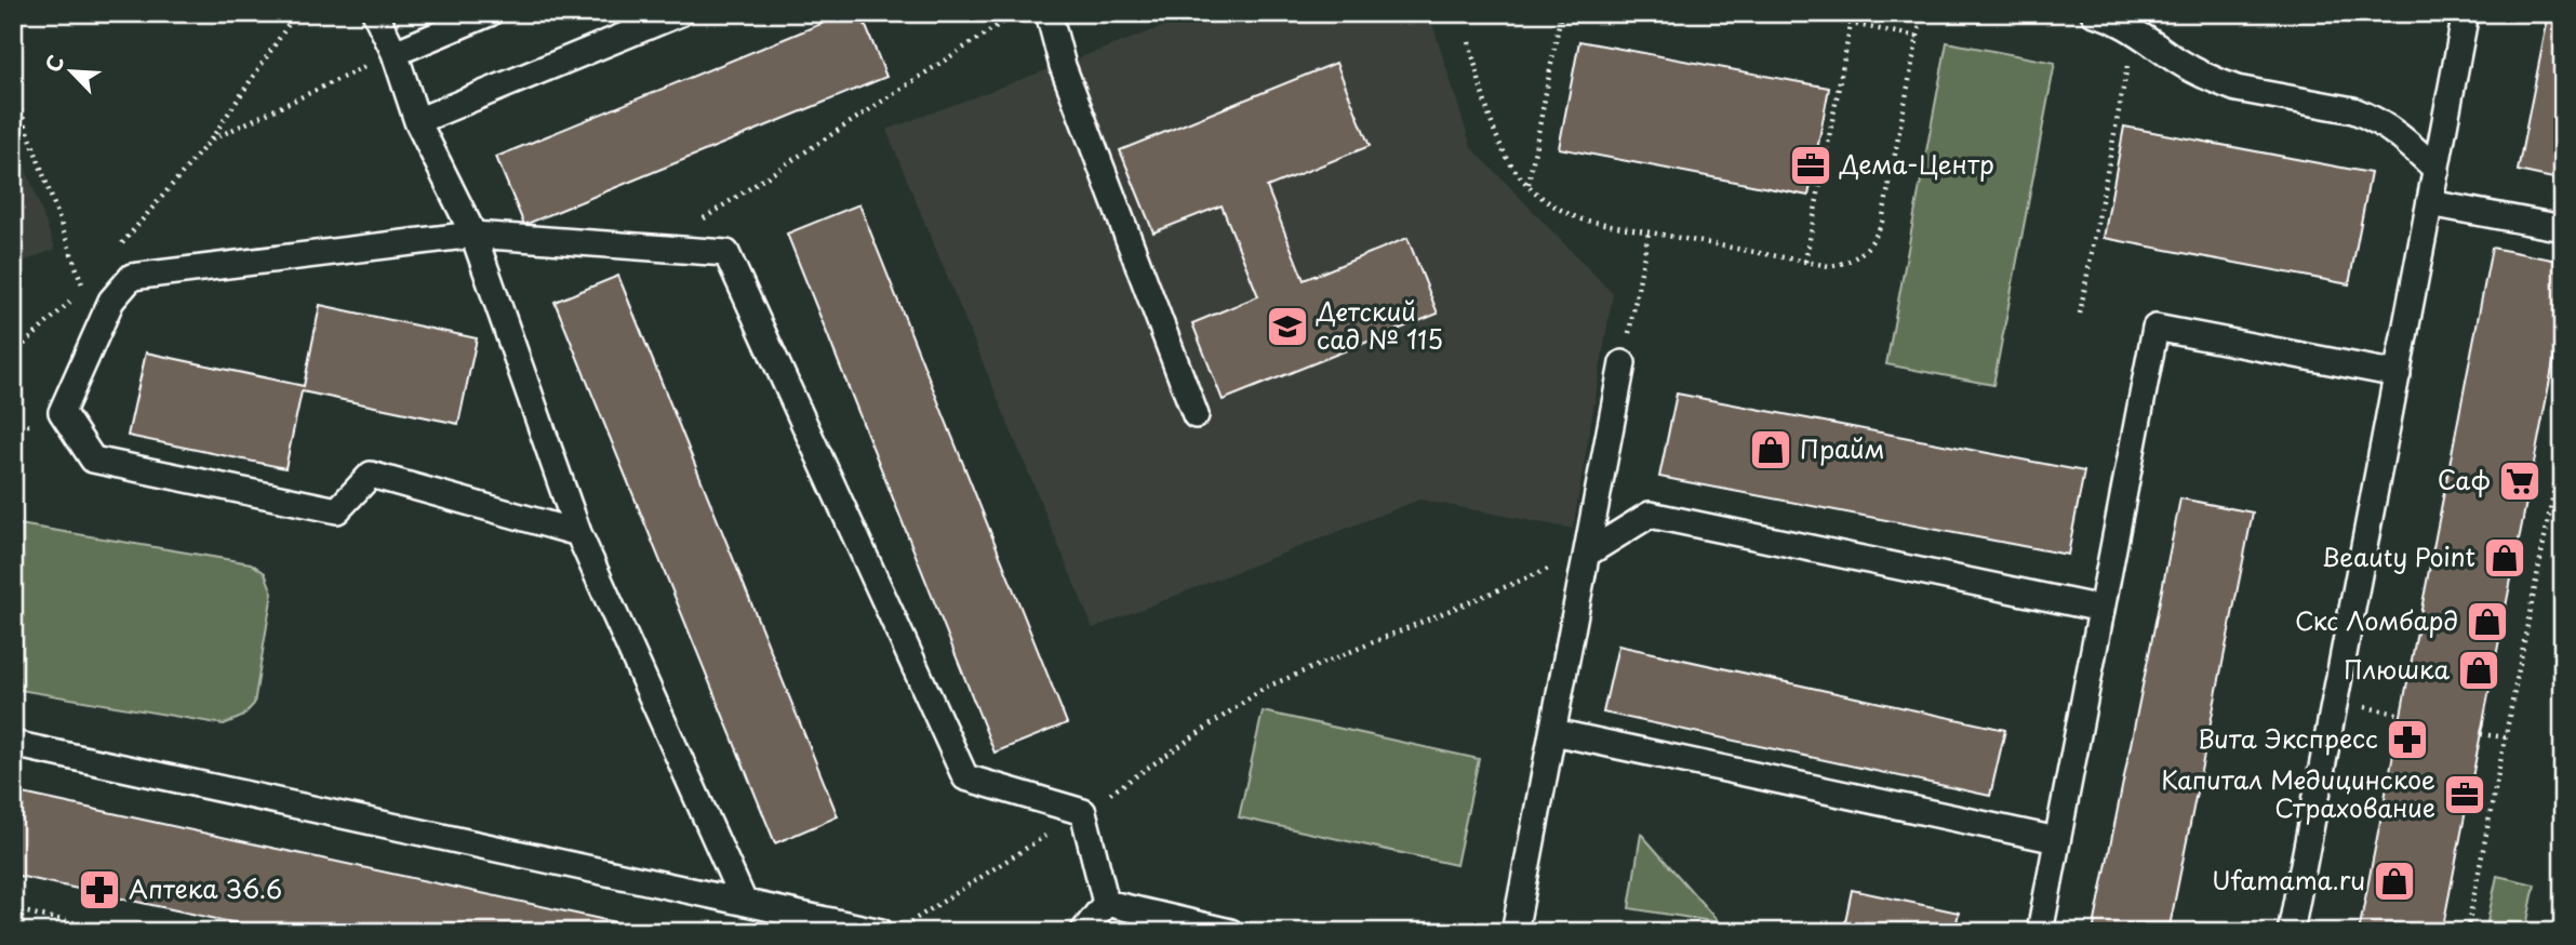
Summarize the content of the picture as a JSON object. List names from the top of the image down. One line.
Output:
{"places":{"office":["Дема-Центр","Капитал Медицинское Страхование"],"school or university":["Детский сад № 115"],"shop":["Прайм","Beauty Point","Скс Ломбард","Плюшка","Ufamama.ru"],"supermarket":["Саф"],"pharmacy":["Вита Экспресс","Аптека 36.6"]},"north":"top left"}
